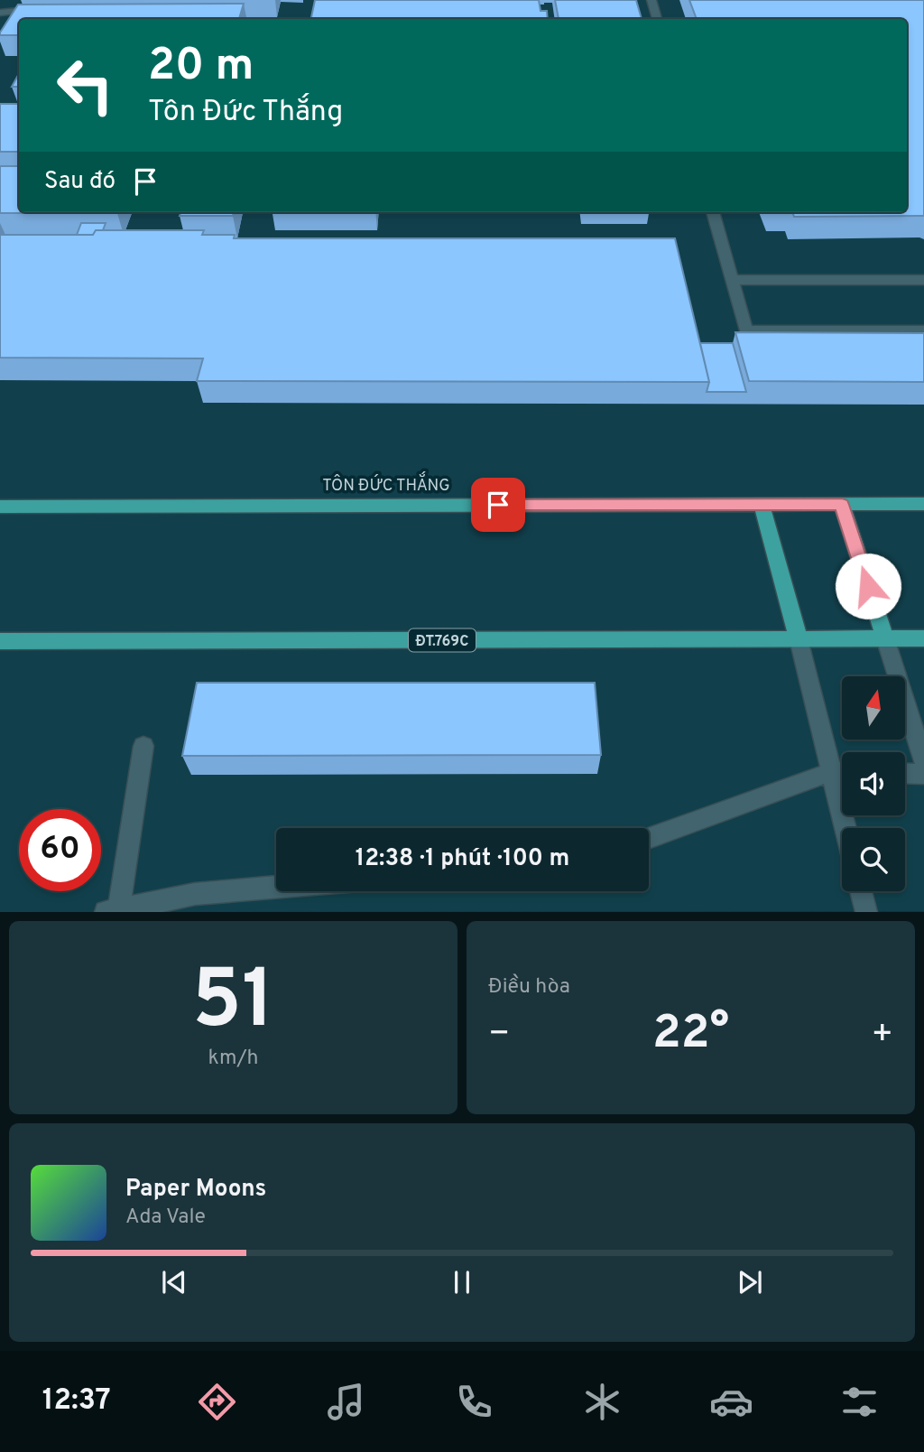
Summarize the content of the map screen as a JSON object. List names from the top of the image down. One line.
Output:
{"streets":{"main road":["TÔN ĐỨC THẮNG","ĐT.769C"]},"north":"top","page":{"turn":["20 m","Tôn Đức Thắng"],"then":"Sau đó","limit":"60","trip":"12:38 · 1 phút · 100 m","tile":[["51","km/h"],"Điều hòa"],"heat":["−","22°","+"],"song":["Paper Moons","Ada Vale"],"tabs":"12:37"}}
